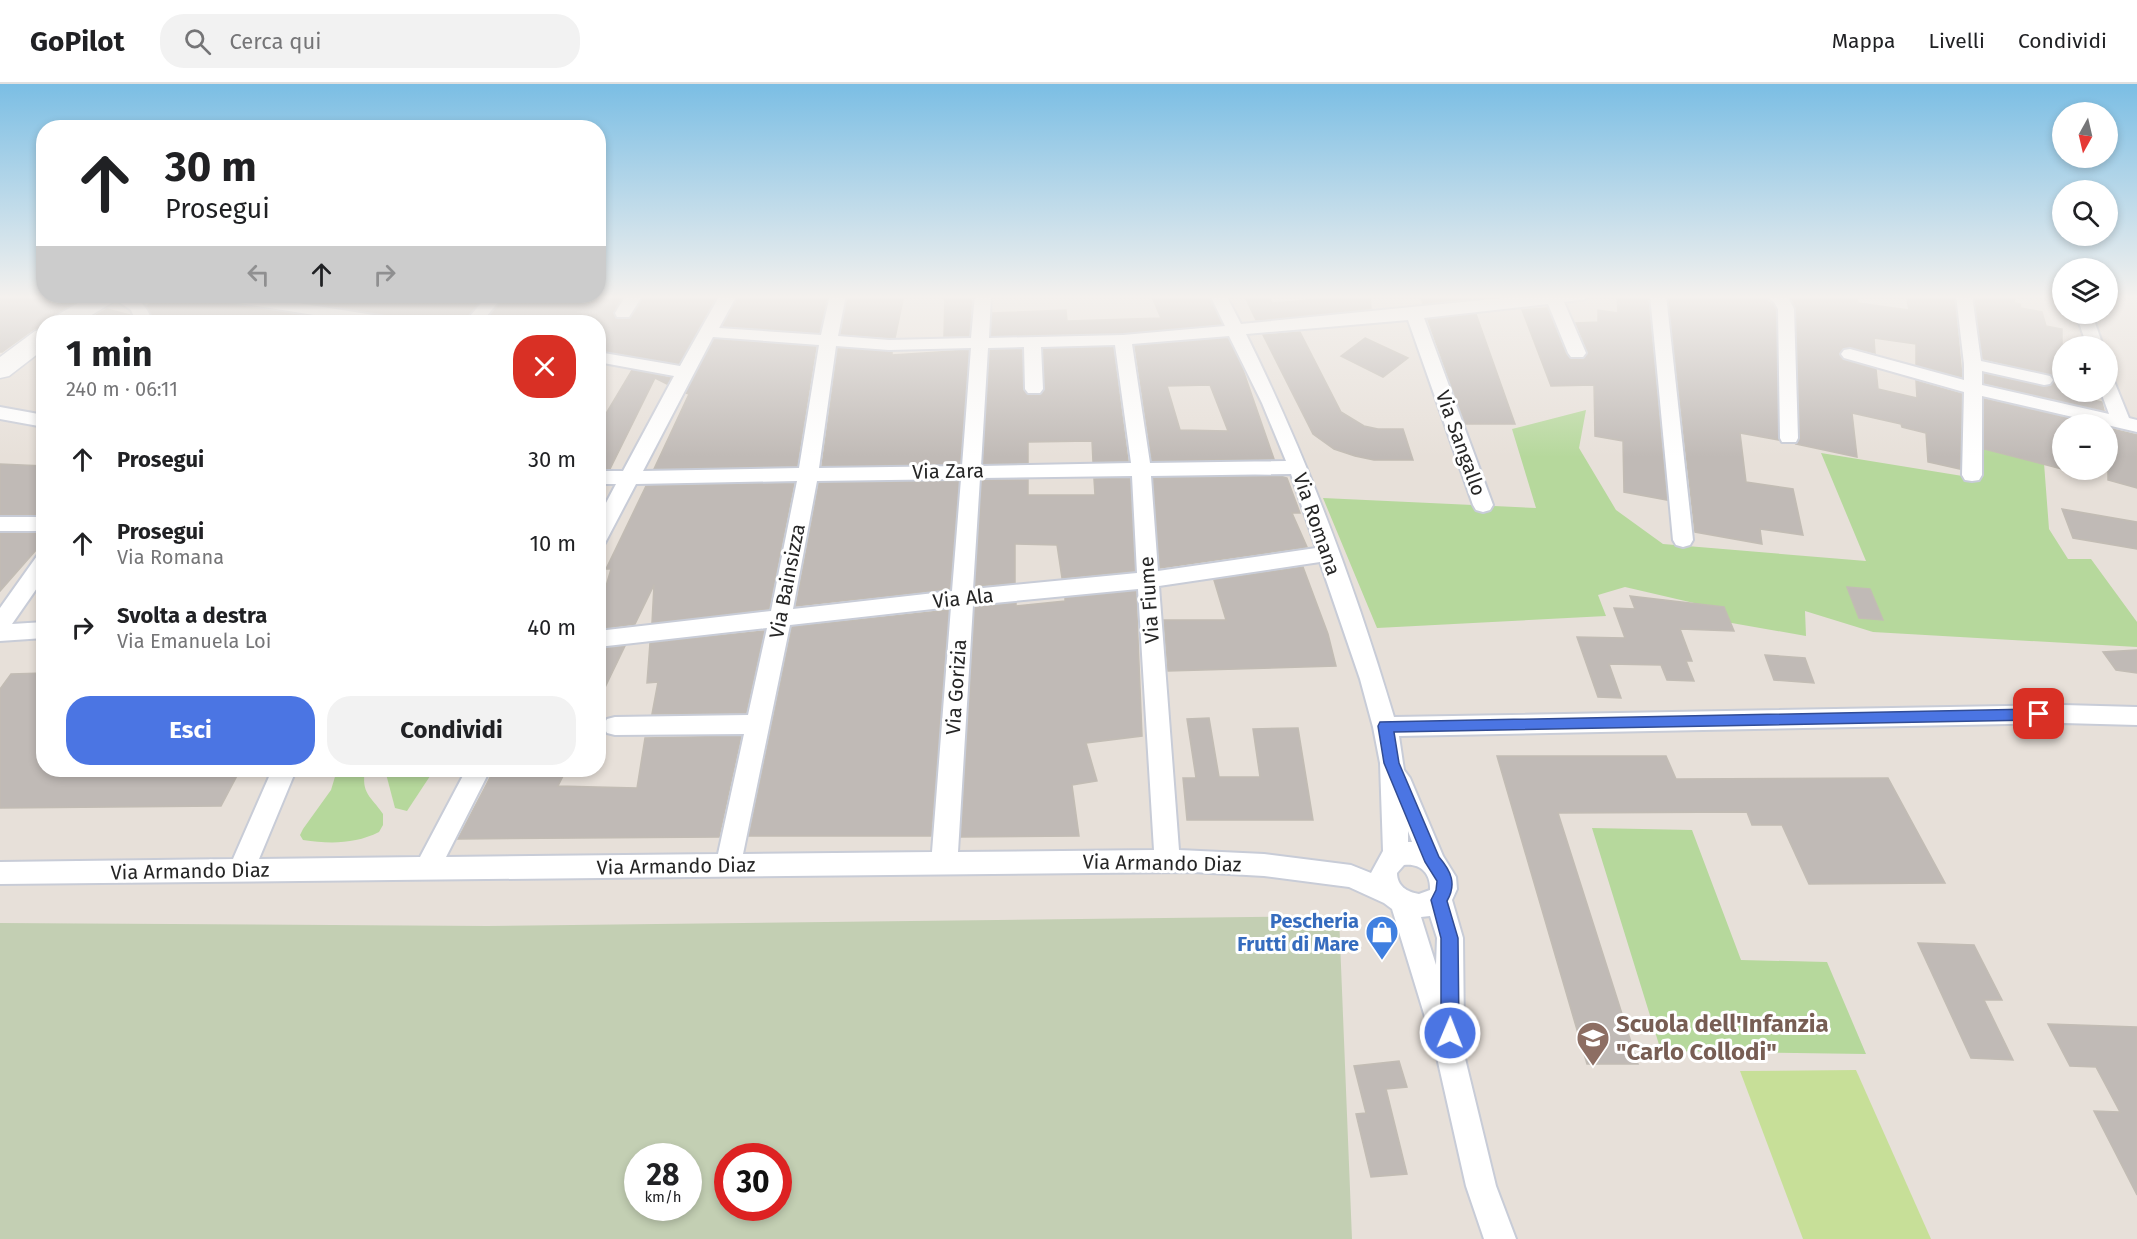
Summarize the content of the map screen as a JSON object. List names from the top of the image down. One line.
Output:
{"streets":{"street":["Via Sangallo","Via Zara","Via Romana","Via Bainsizza","Via Ala","Via Fiume","Via Gorizia","Via Armando Diaz"]},"crossings":[["Via Zara","Via Romana"],["Via Zara","Via Bainsizza"],["Via Zara","Via Fiume"],["Via Zara","Via Gorizia"],["Via Romana","Via Ala"],["Via Romana","Via Armando Diaz"],["Via Bainsizza","Via Ala"],["Via Bainsizza","Via Armando Diaz"],["Via Ala","Via Fiume"],["Via Ala","Via Gorizia"],["Via Fiume","Via Armando Diaz"],["Via Gorizia","Via Armando Diaz"]],"places":{"shop":["Pescheria Frutti di Mare"],"school or university":["Scuola dell'Infanzia \"Carlo Collodi\""]},"north":"bottom","page":{"header":"GoPilot","search":"Cerca qui","nav":["Mappa","Livelli","Condividi"],"map_buttons":["+","−"],"turn":["30 m","Prosegui"],"heading":["1 min","240 m · 06:11"],"list":[{"name":"Prosegui","value":"30 m"},{"name":"Prosegui","note":"Via Romana","value":"10 m"},{"name":"Svolta a destra","note":"Via Emanuela Loi","value":"40 m"}],"buttons":["Esci","Condividi"],"speed":"28 km/h","limit":"30"}}
